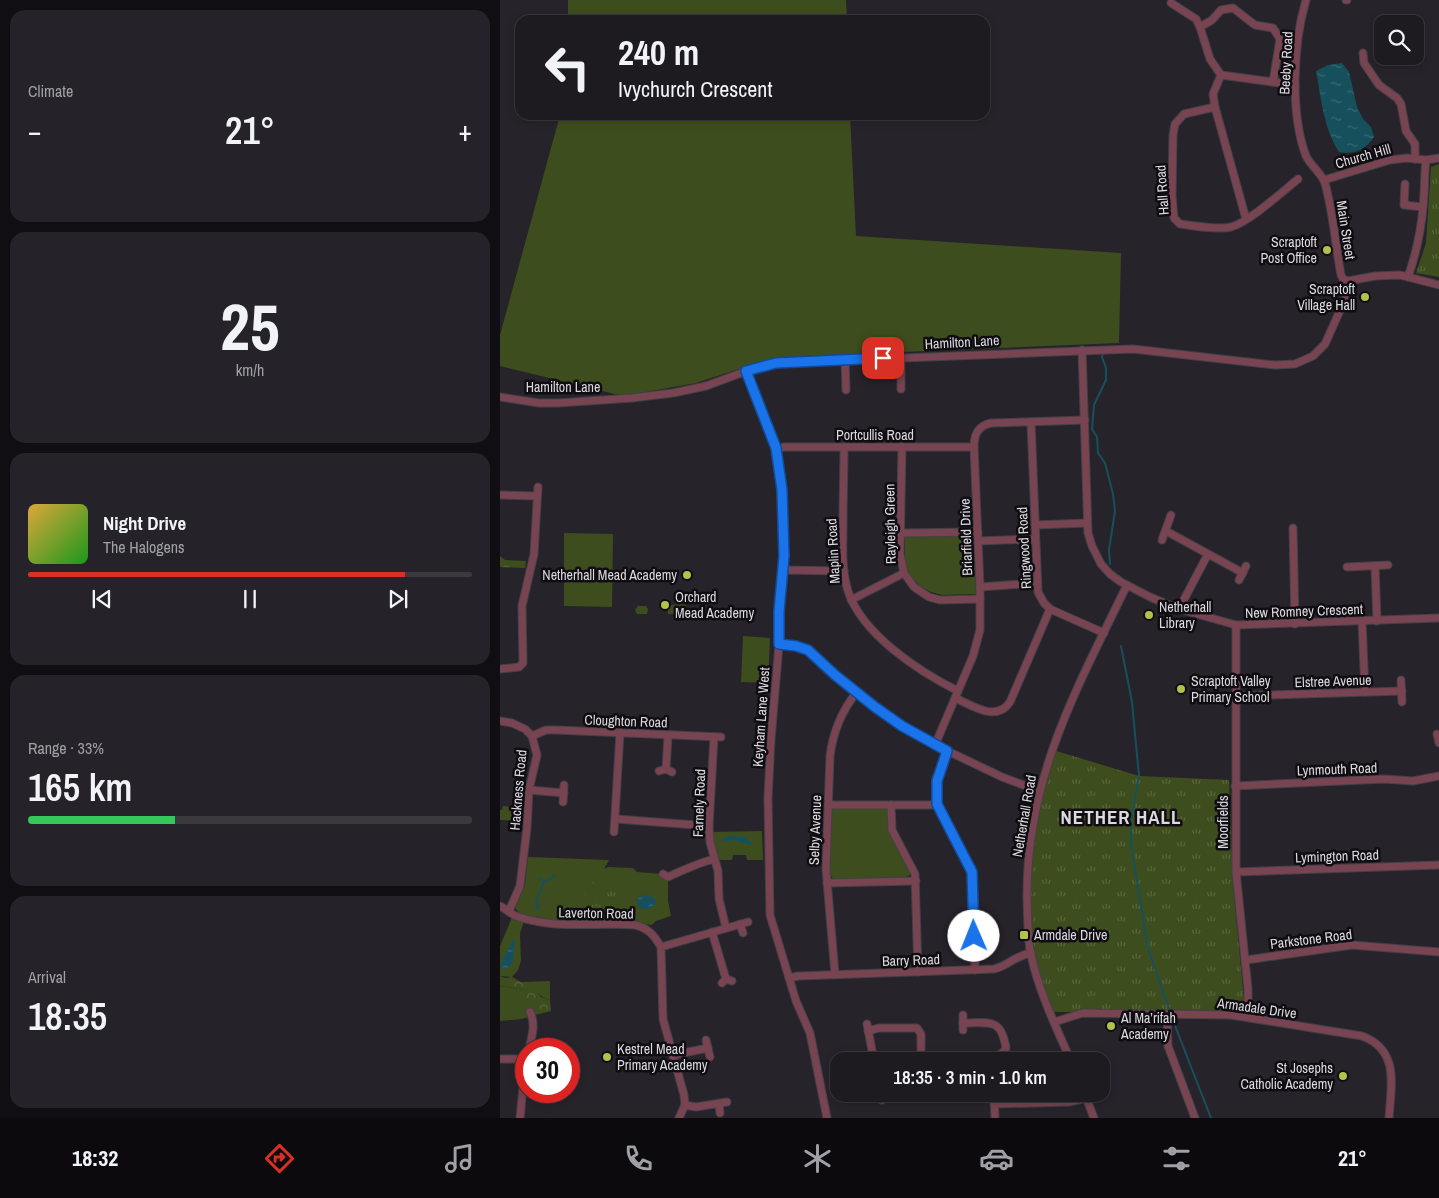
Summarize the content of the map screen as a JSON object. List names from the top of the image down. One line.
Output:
{"streets":{"street":["Beeby Road","Church Hill","Hall Road","Main Street","Hamilton Lane","Portcullis Road","Rayleigh Green","Briarfield Drive","Ringwood Road","Maplin Road","New Romney Crescent","Elstree Avenue","Keyham Lane West","Cloughton Road","Lynmouth Road","Hackness Road","Farnely Road","Netherhall Road","Moorfields","Selby Avenue","Lymington Road","Laverton Road","Parkstone Road","Barry Road","Armadale Drive"]},"crossings":[["Beeby Road","Church Hill"],["Beeby Road","Main Street"],["Church Hill","Main Street"],["Main Street","Hamilton Lane"],["Hamilton Lane","New Romney Crescent"],["Hamilton Lane","Keyham Lane West"],["Portcullis Road","Rayleigh Green"],["Portcullis Road","Briarfield Drive"],["Portcullis Road","Maplin Road"],["Portcullis Road","Keyham Lane West"],["Rayleigh Green","Briarfield Drive"],["Briarfield Drive","Ringwood Road"],["Briarfield Drive","Maplin Road"],["Briarfield Drive","New Romney Crescent"],["Ringwood Road","Maplin Road"],["New Romney Crescent","Netherhall Road"],["New Romney Crescent","Moorfields"],["Elstree Avenue","Moorfields"],["Keyham Lane West","Barry Road"],["Cloughton Road","Hackness Road"],["Cloughton Road","Farnely Road"],["Lynmouth Road","Moorfields"],["Hackness Road","Laverton Road"],["Netherhall Road","Barry Road"],["Netherhall Road","Armadale Drive"],["Moorfields","Lymington Road"],["Moorfields","Parkstone Road"],["Moorfields","Armadale Drive"],["Selby Avenue","Barry Road"]],"districts":["NETHER HALL"],"places":{"other":["Scraptoft Post Office","Scraptoft Village Hall","Netherhall Mead Academy","Orchard Mead Academy","Netherhall Library","Scraptoft Valley Primary School","Al Ma’rifah Academy","Kestrel Mead Primary Academy","St Josephs Catholic Academy"],"transit":["Armdale Drive"]},"page":{"tile":["Climate",["25","km/h"],["Range · 33%","165 km"],["Arrival","18:35"]],"turn":["240 m","Ivychurch Crescent"],"heat":["−","21°","+"],"song":["Night Drive","The Halogens"],"limit":"30","trip":"18:35 · 3 min · 1.0 km","tabs":["18:32","21°"]}}
